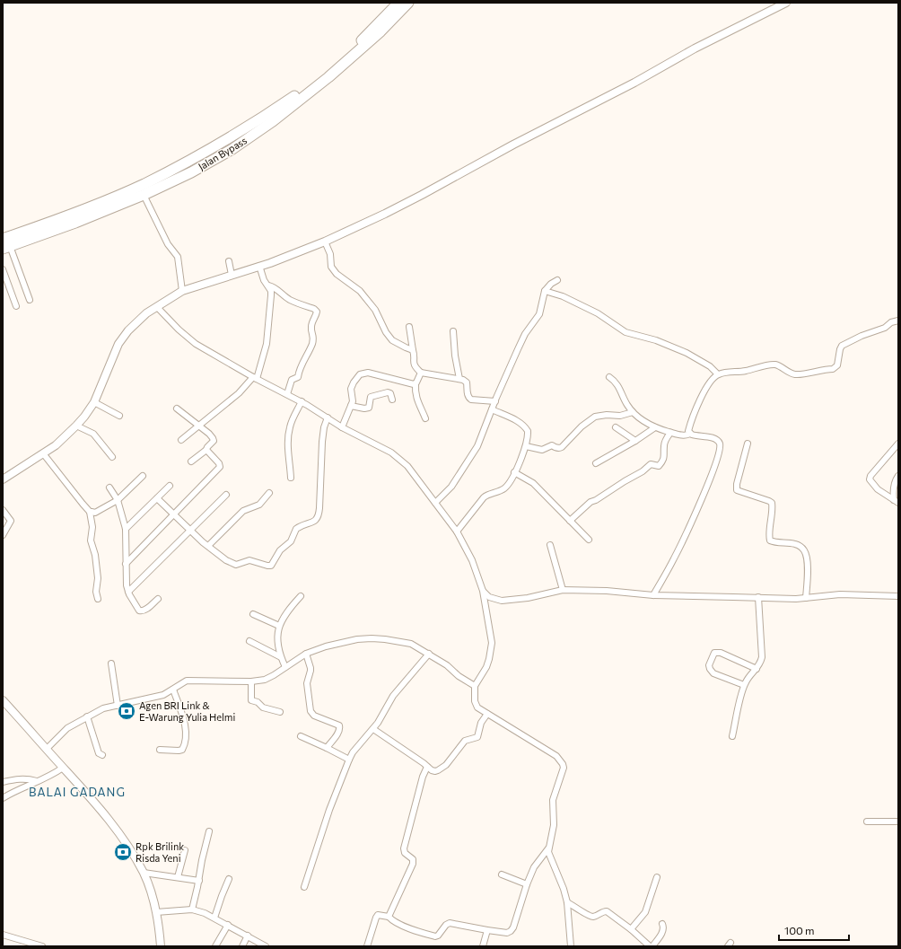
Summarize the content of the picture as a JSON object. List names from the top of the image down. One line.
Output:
{"streets":{"highway":["Jalan Bypass"]},"districts":["BALAI GADANG"],"places":{"bank":["Agen BRI Link & E-Warung Yulia Helmi","Rpk Brilink Risda Yeni"]},"scale_bar":"100 m"}
